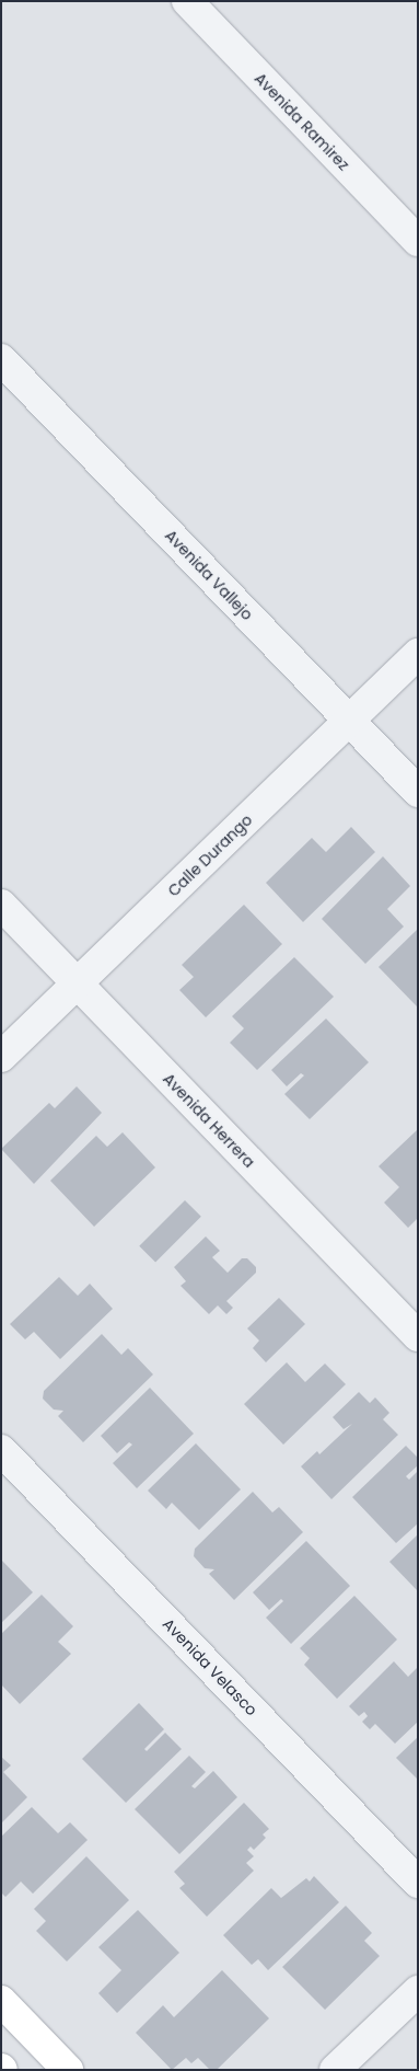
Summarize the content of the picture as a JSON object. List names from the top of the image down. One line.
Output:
{"streets":{"street":["Avenida Ramirez","Avenida Vallejo","Calle Durango","Avenida Herrera","Avenida Velasco"]},"crossings":[["Avenida Vallejo","Calle Durango"],["Calle Durango","Avenida Herrera"]]}
